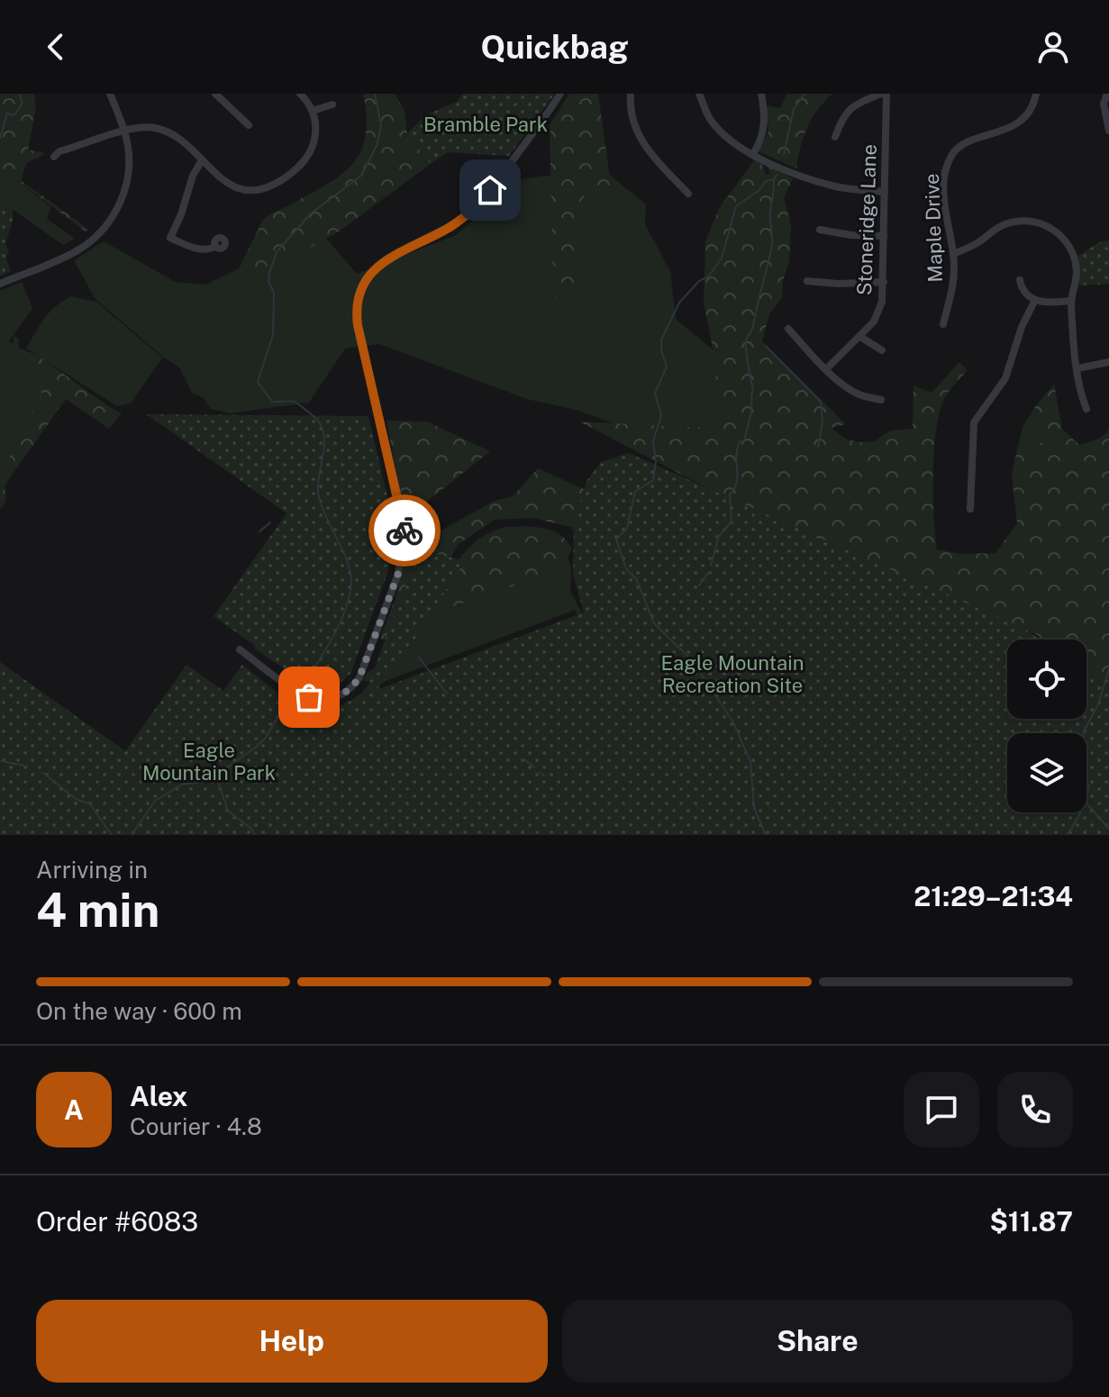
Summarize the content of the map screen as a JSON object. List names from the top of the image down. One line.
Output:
{"streets":{"street":["Stoneridge Lane","Maple Drive"]},"parks":["Bramble Park","Eagle Mountain Recreation Site","Eagle Mountain Park"],"page":{"header":"Quickbag","heading":["4 min","Arriving in","21:29–21:34"],"panel":["Alex","Courier · 4.8","Order #6083","$11.87"],"bar":"On the way · 600 m","round":"A","buttons":["Help","Share"]}}
